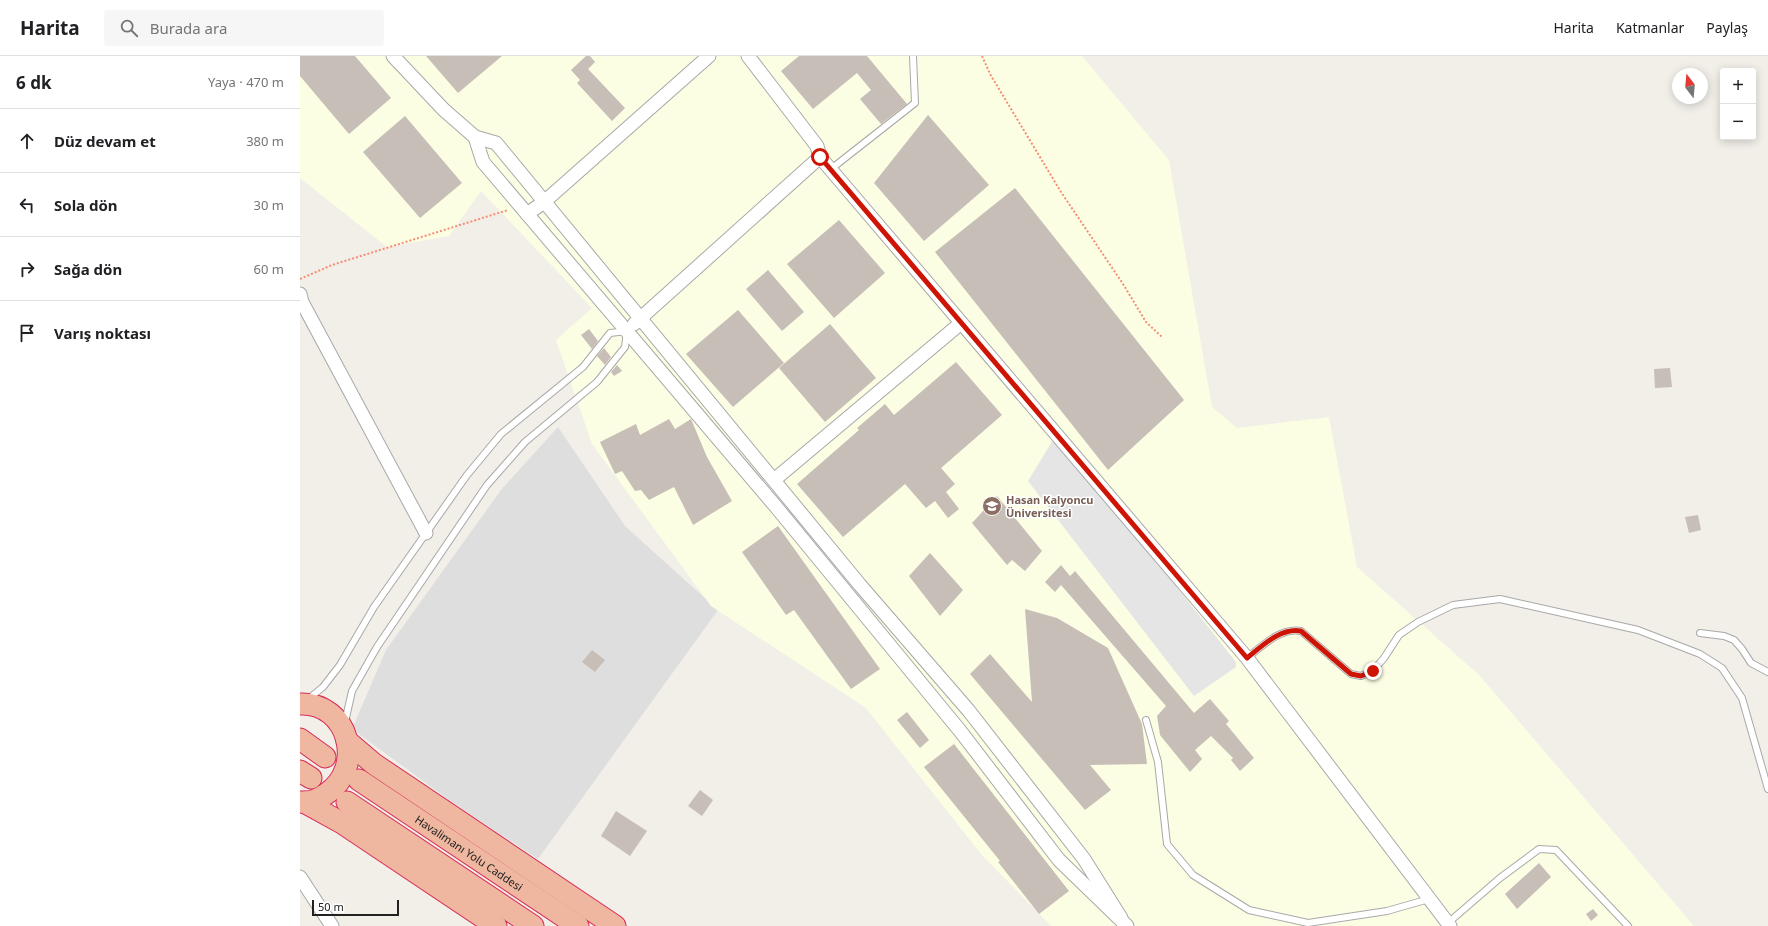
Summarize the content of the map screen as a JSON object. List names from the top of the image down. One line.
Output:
{"streets":{"highway":["Havalimanı Yolu Caddesi"]},"places":{"school or university":["Hasan Kalyoncu Üniversitesi"]},"scale_bar":"50 m","north":"top","page":{"header":"Harita","search":"Burada ara","nav":["Harita","Katmanlar","Paylaş"],"heading":["6 dk","Yaya · 470 m"],"map_buttons":["+","−"],"list":[["Düz devam et","380 m"],["Sola dön","30 m"],["Sağa dön","60 m"],"Varış noktası"],"scale":"50 m"}}
